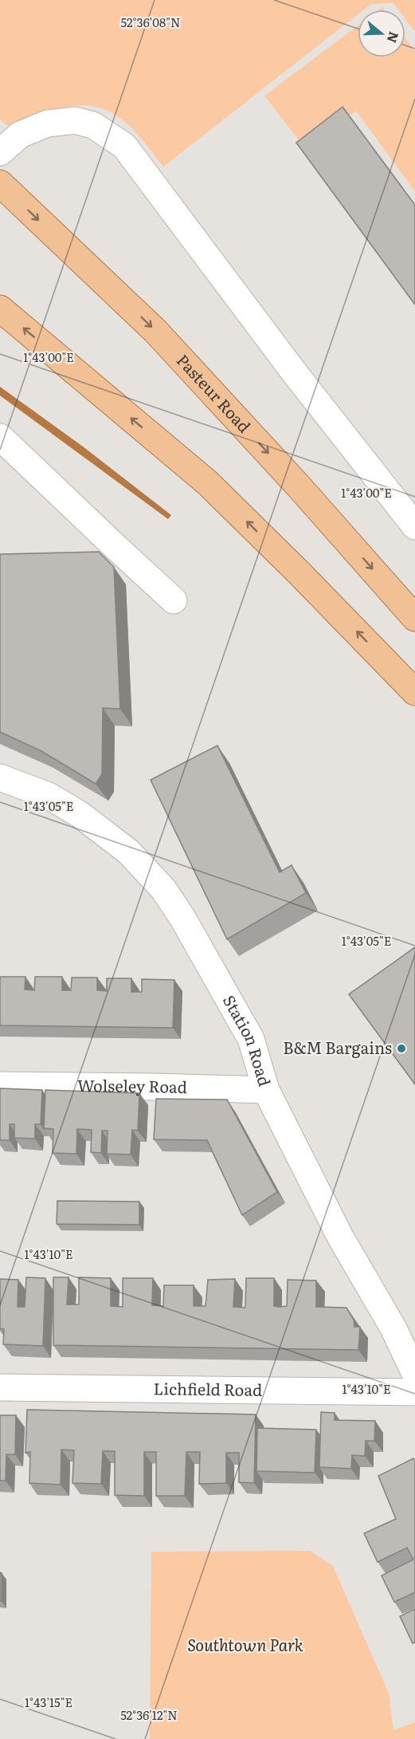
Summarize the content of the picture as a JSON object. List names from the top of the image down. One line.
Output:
{"streets":{"main road":["Pasteur Road"],"street":["Station Road","Wolseley Road","Lichfield Road"]},"crossings":[["Station Road","Wolseley Road"]],"parks":["Southtown Park"],"places":["B&M Bargains"],"north":"right","coordinates":["52°36'08\"N","1°43'00\"E","1°43'05\"E","1°43'10\"E","1°43'15\"E","52°36'12\"N"]}
